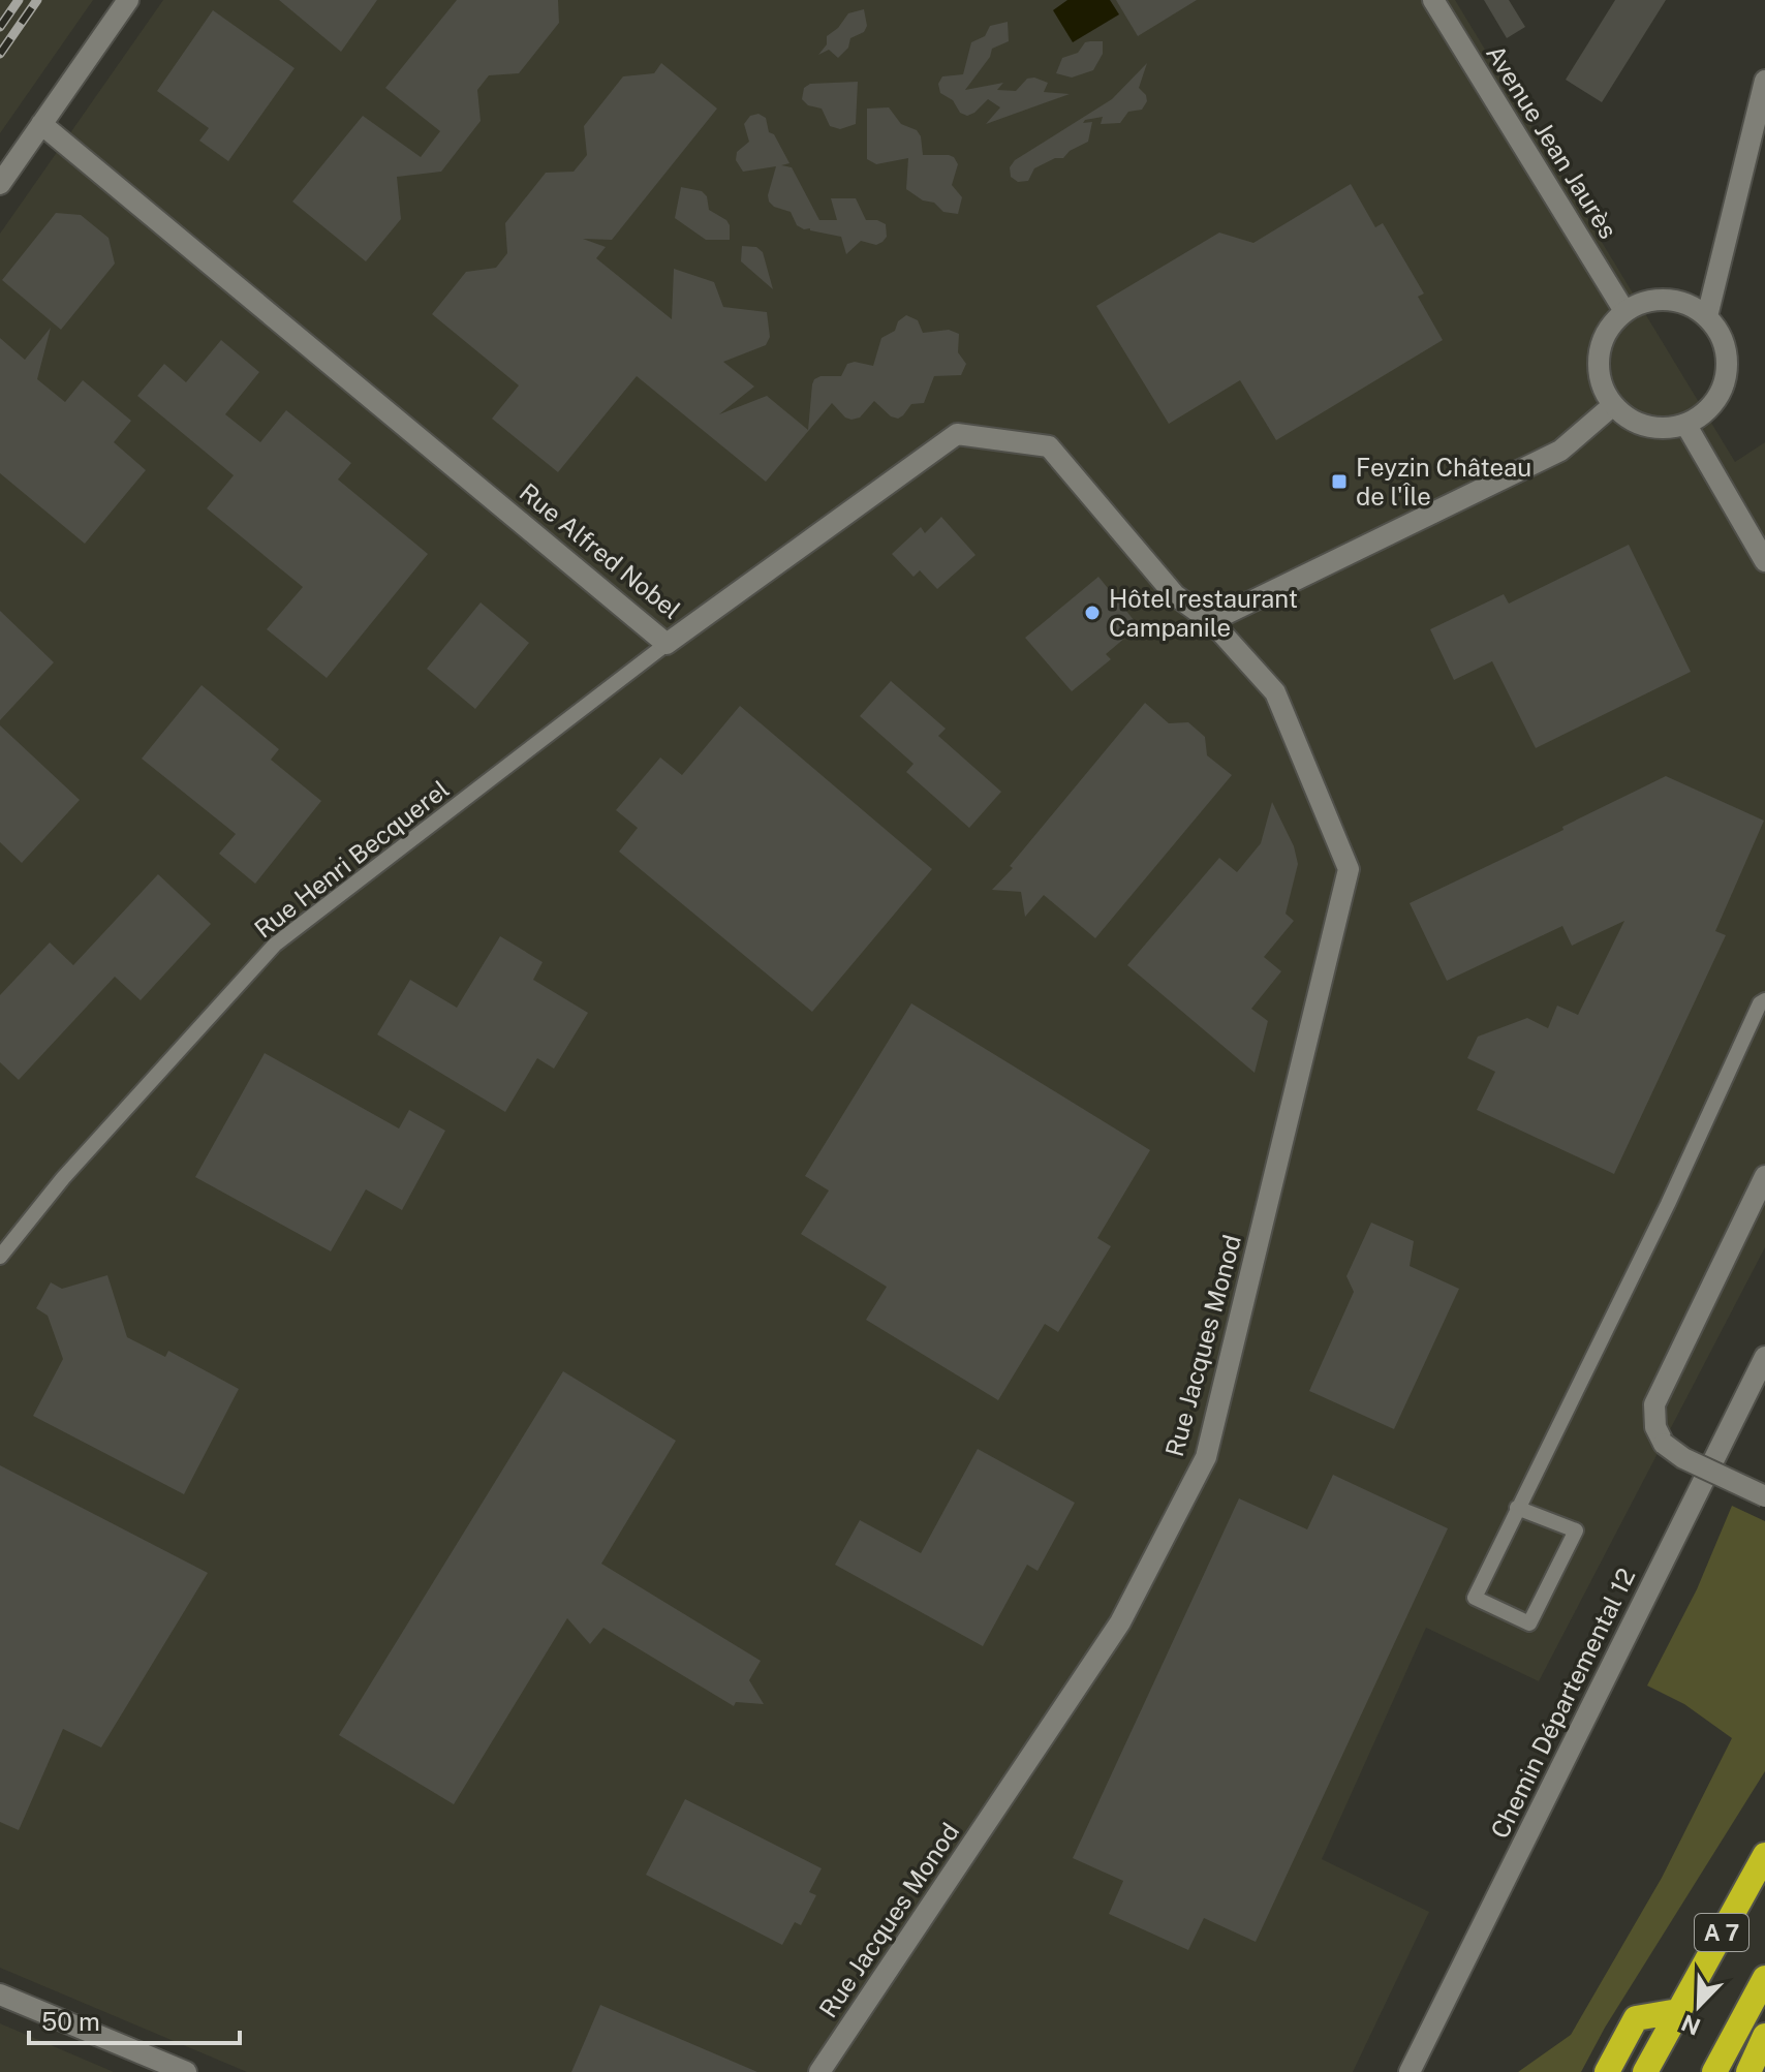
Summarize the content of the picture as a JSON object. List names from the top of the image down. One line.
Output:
{"streets":{"highway":["A 7"],"street":["Avenue Jean Jaurès","Rue Alfred Nobel","Rue Jacques Monod","Chemin Départemental 12"],"lane":["Rue Henri Becquerel"]},"crossings":[["Rue Alfred Nobel","Rue Henri Becquerel"],["Rue Alfred Nobel","Rue Jacques Monod"]],"places":{"transit":["Feyzin Château de l'Île"],"other":["Hôtel restaurant Campanile"]},"scale_bar":"50 m","north":"bottom left"}
